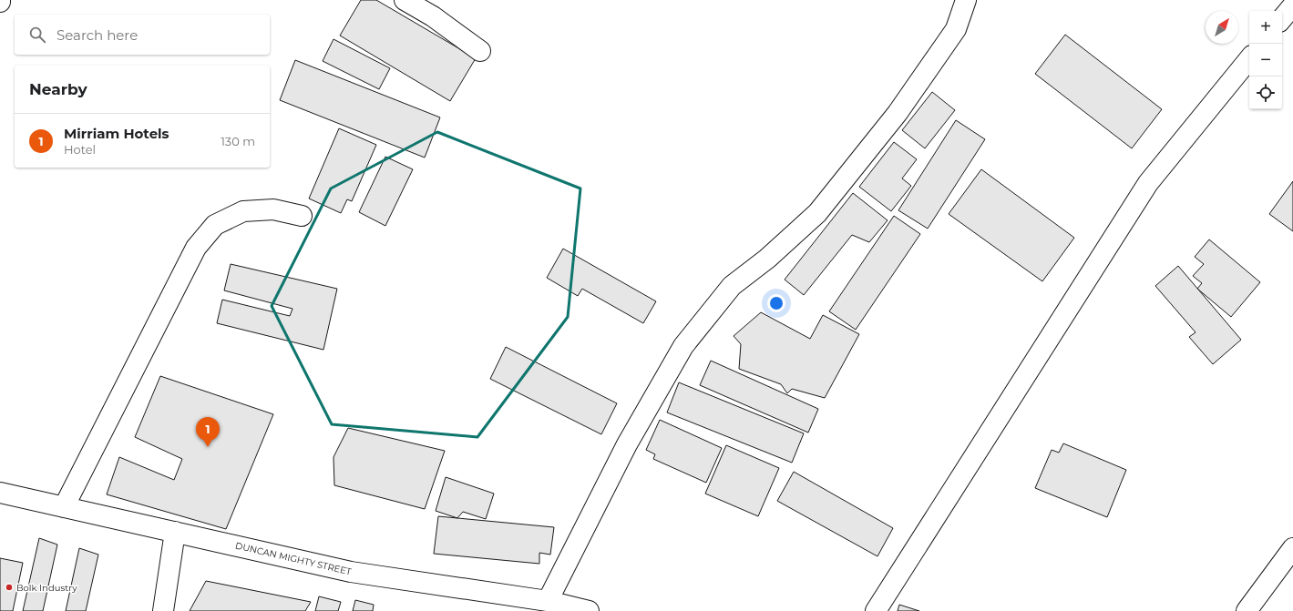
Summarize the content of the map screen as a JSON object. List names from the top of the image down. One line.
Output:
{"streets":{"street":["DUNCAN MIGHTY STREET"]},"places":["Bolk Industry"],"north":"top right","page":{"map_buttons":["+","−"],"search":"Search here","heading":"Nearby","list":[{"mark":"1","name":"Mirriam Hotels","note":"Hotel","value":"130 m"}],"pins":"1"}}
